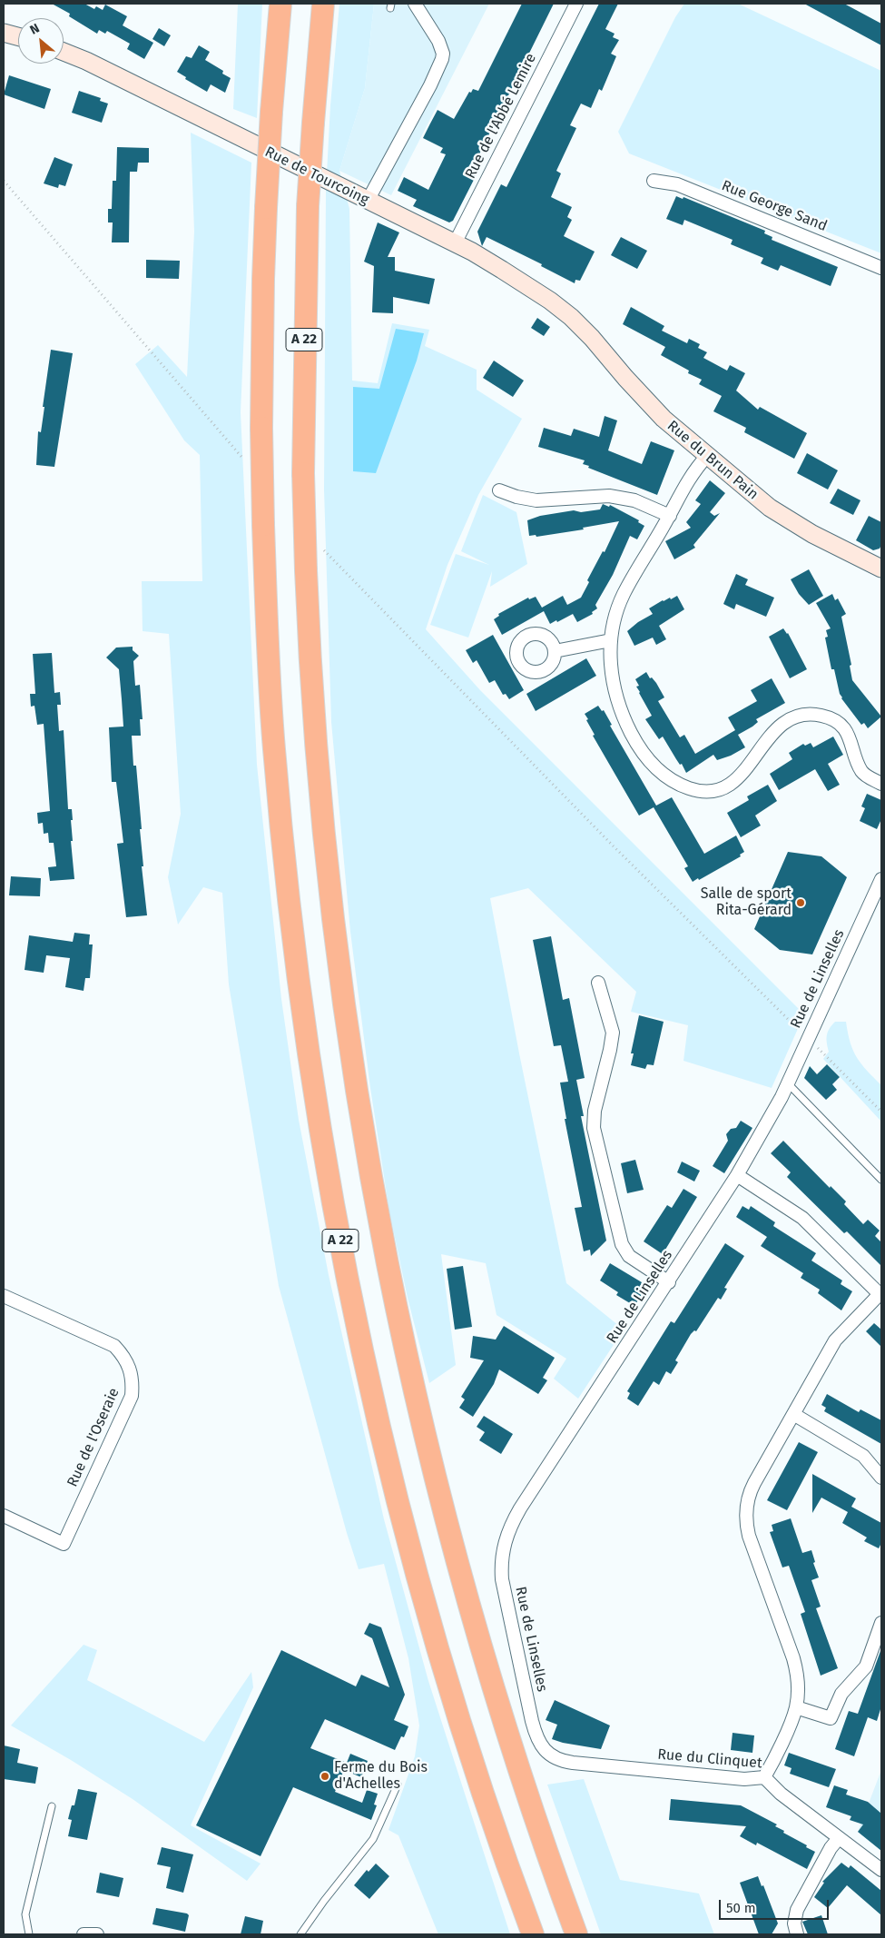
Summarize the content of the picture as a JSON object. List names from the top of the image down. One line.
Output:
{"streets":{"highway":["A 22"],"main road":["Rue de Tourcoing","Rue du Brun Pain"],"street":["Rue de l'Abbé Lemire","Rue George Sand","Rue de Linselles","Rue de l'Oseraie","Rue du Clinquet"]},"crossings":[["Rue de l'Abbé Lemire","Rue de Tourcoing"],["Rue de Tourcoing","Rue du Brun Pain"],["Rue de Linselles","Rue du Clinquet"]],"places":["Salle de sport Rita-Gérard","Ferme du Bois d'Achelles"],"scale_bar":"50 m","north":"top left"}
